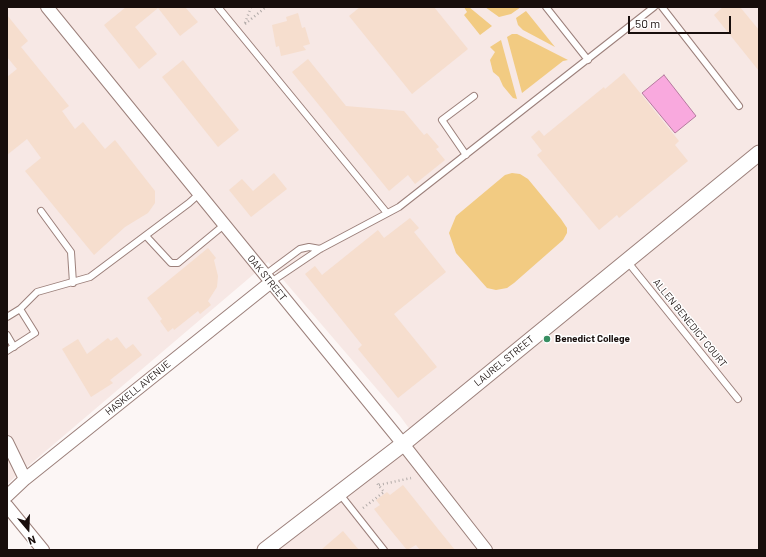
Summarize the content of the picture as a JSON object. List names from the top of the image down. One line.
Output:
{"streets":{"street":["OAK STREET","LAUREL STREET","HASKELL AVENUE"],"lane":["ALLEN BENEDICT COURT"]},"crossings":[["OAK STREET","LAUREL STREET"],["OAK STREET","HASKELL AVENUE"],["ALLEN BENEDICT COURT","LAUREL STREET"]],"places":["Benedict College"],"scale_bar":"50 m","north":"bottom"}
